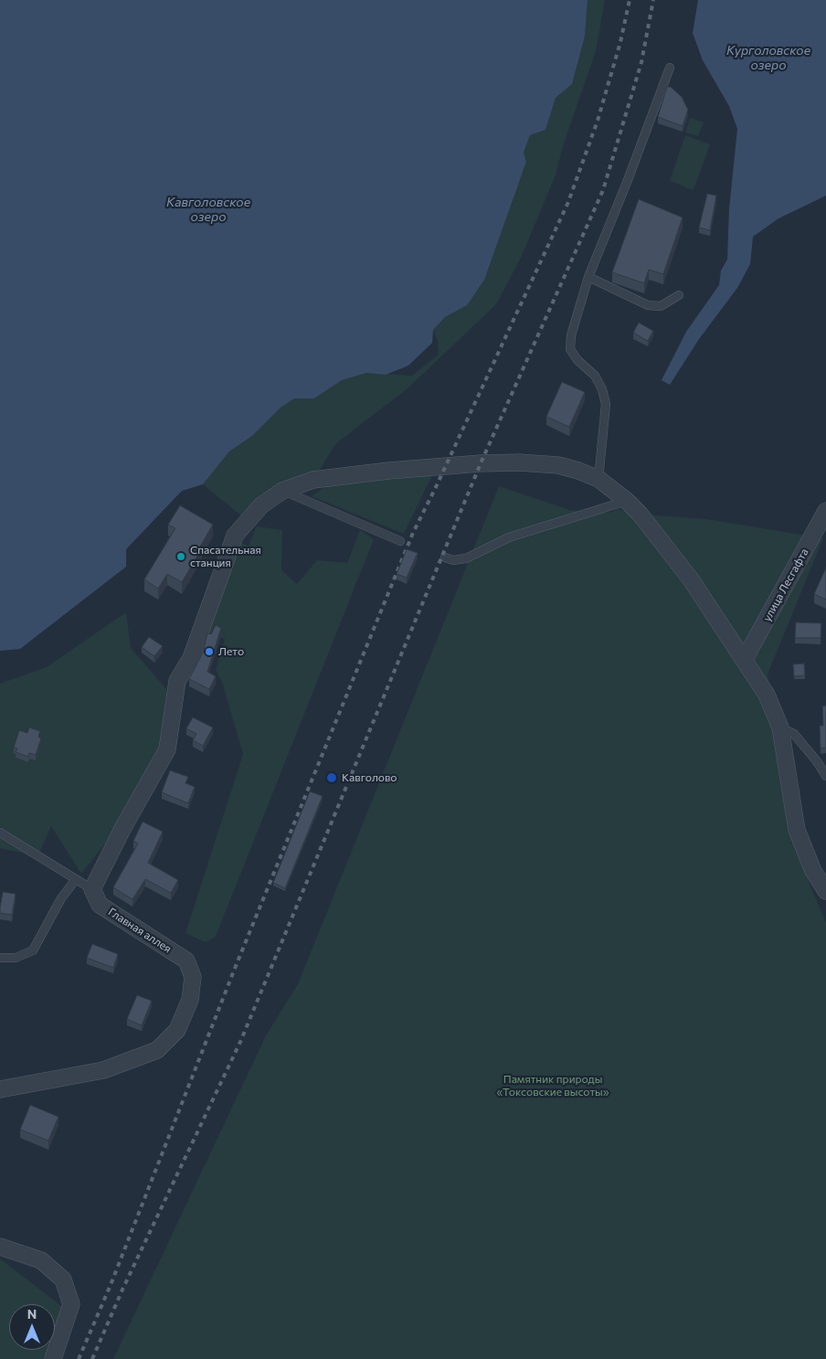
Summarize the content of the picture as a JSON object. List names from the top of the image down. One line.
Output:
{"streets":{"street":["улица Лесгафта","Главная аллея"]},"water":["Курголовское озеро","Кавголовское озеро"],"parks":["Памятник природы «Токсовские высоты»"],"places":["Спасательная станция","Лето","Кавголово"],"north":"top"}
